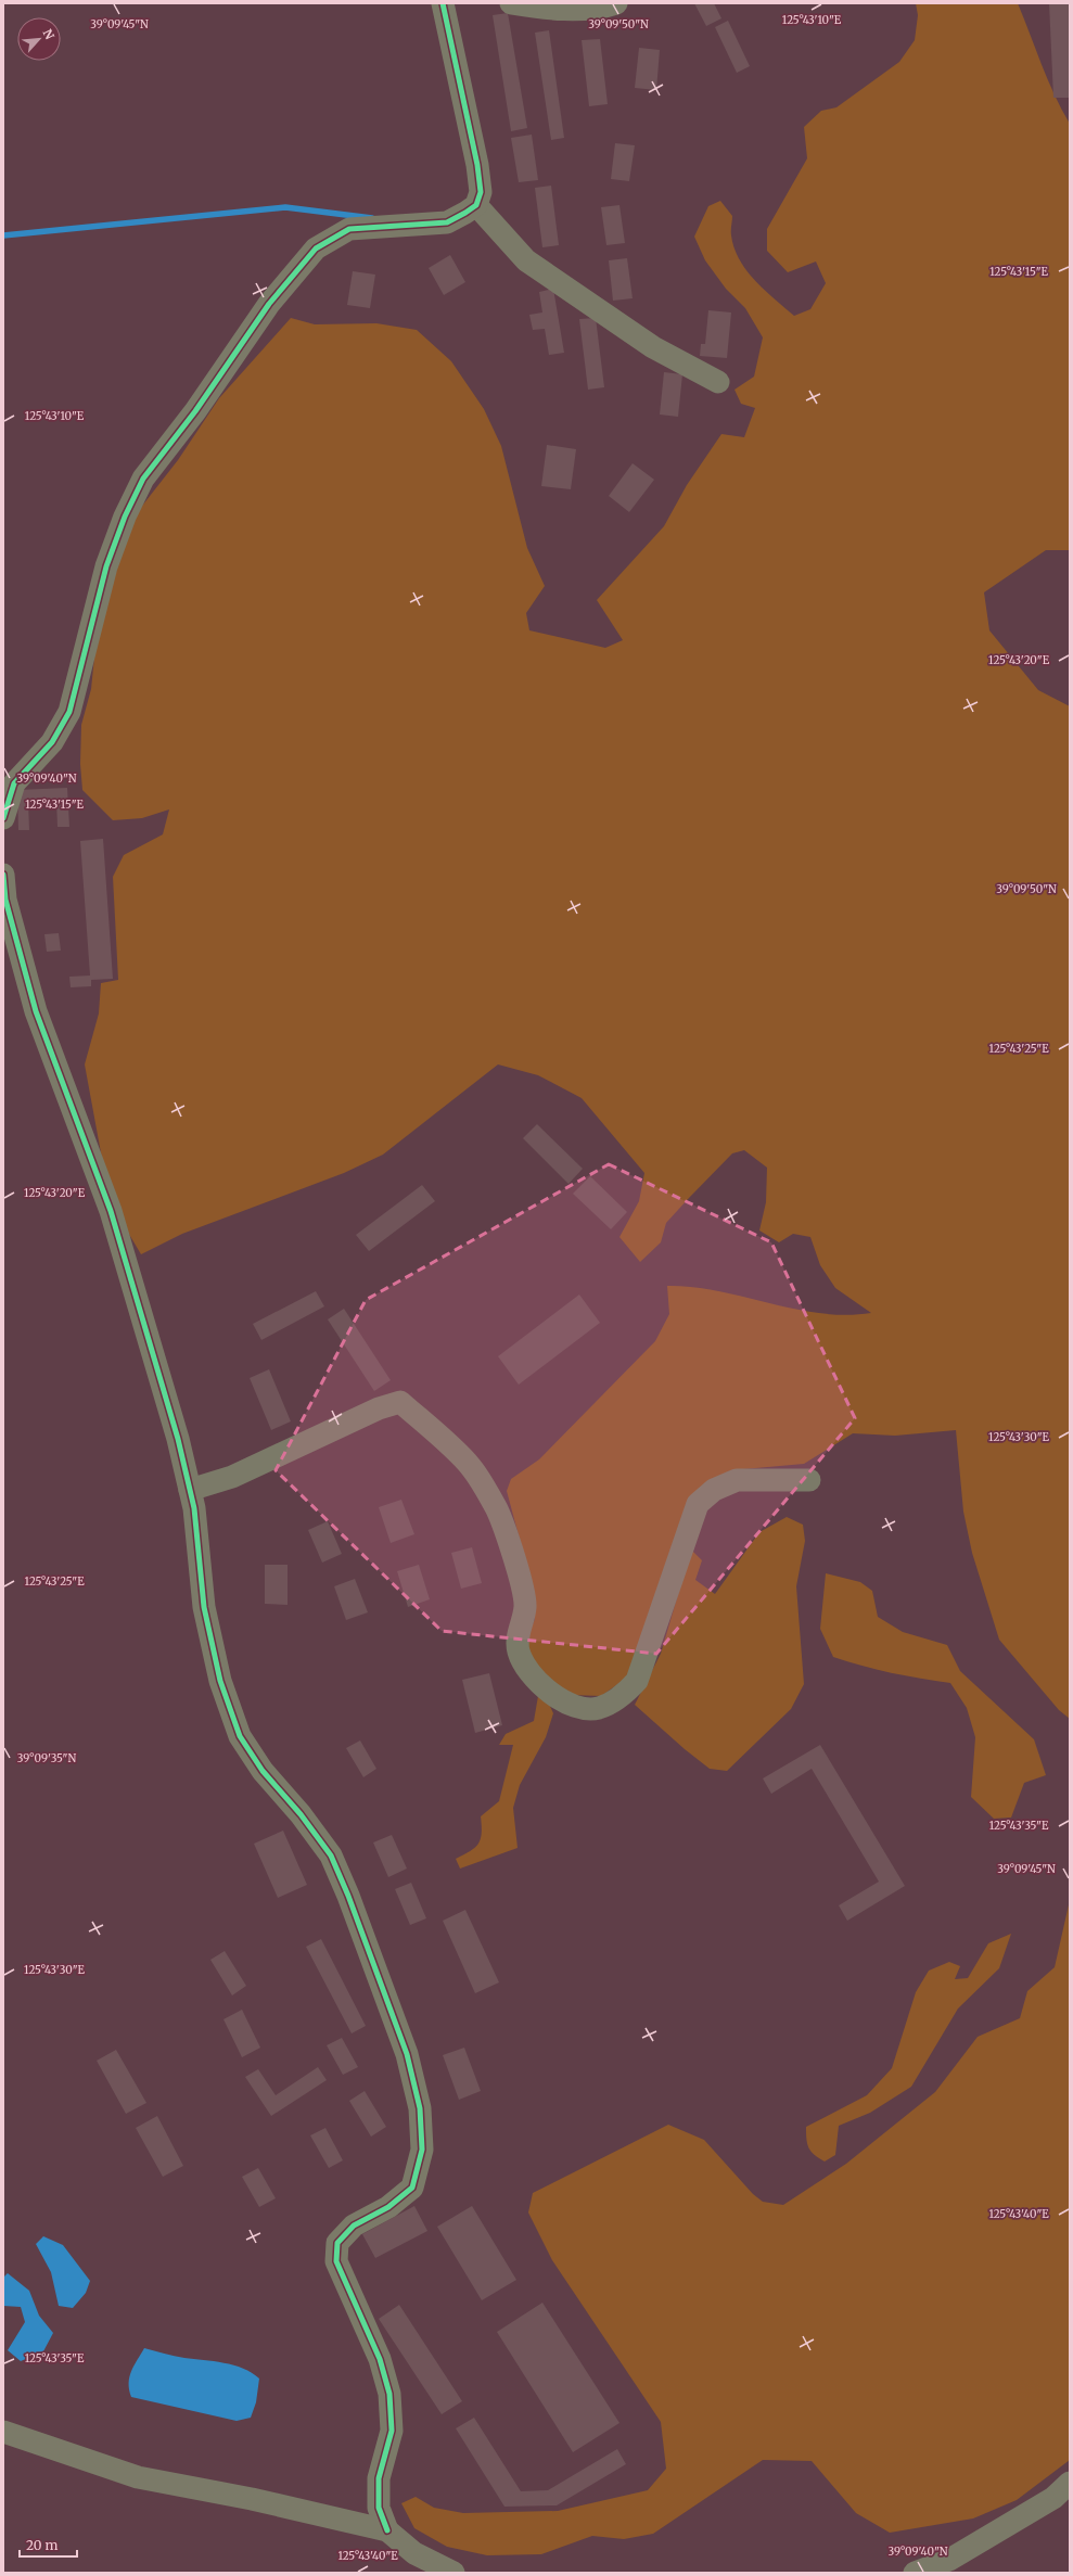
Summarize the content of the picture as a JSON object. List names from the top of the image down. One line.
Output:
{"scale_bar":"20 m","north":"top right","coordinates":["125°43'10\"E","39°09'45\"N","39°09'50\"N","125°43'15\"E","125°43'20\"E","39°09'40\"N","125°43'25\"E","125°43'30\"E","39°09'35\"N","125°43'35\"E","125°43'40\"E"]}
